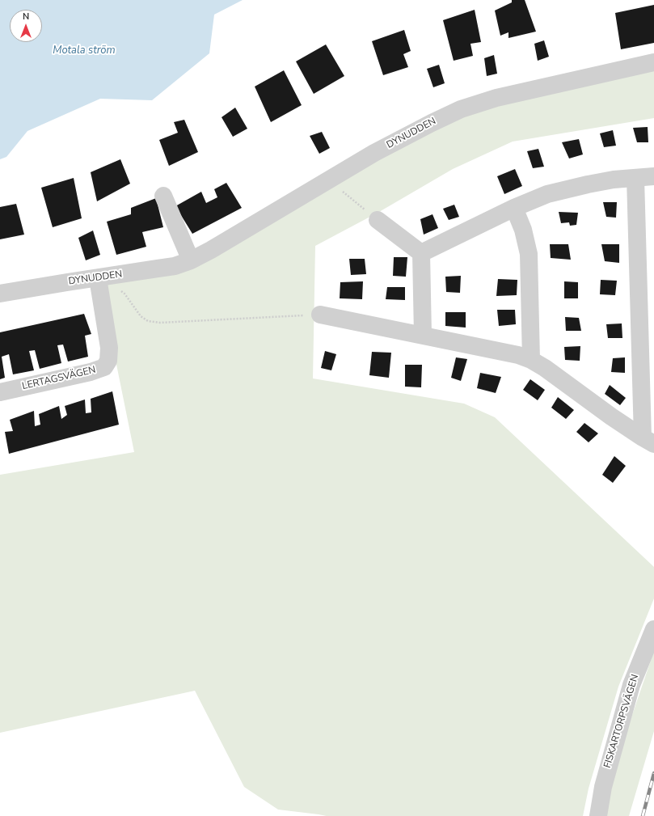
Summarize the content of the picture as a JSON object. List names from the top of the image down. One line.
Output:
{"streets":{"street":["DYNUDDEN","LERTAGSVÄGEN","FISKARTORPSVÄGEN"]},"crossings":[["DYNUDDEN","LERTAGSVÄGEN"]],"water":["Motala ström"],"north":"top"}
